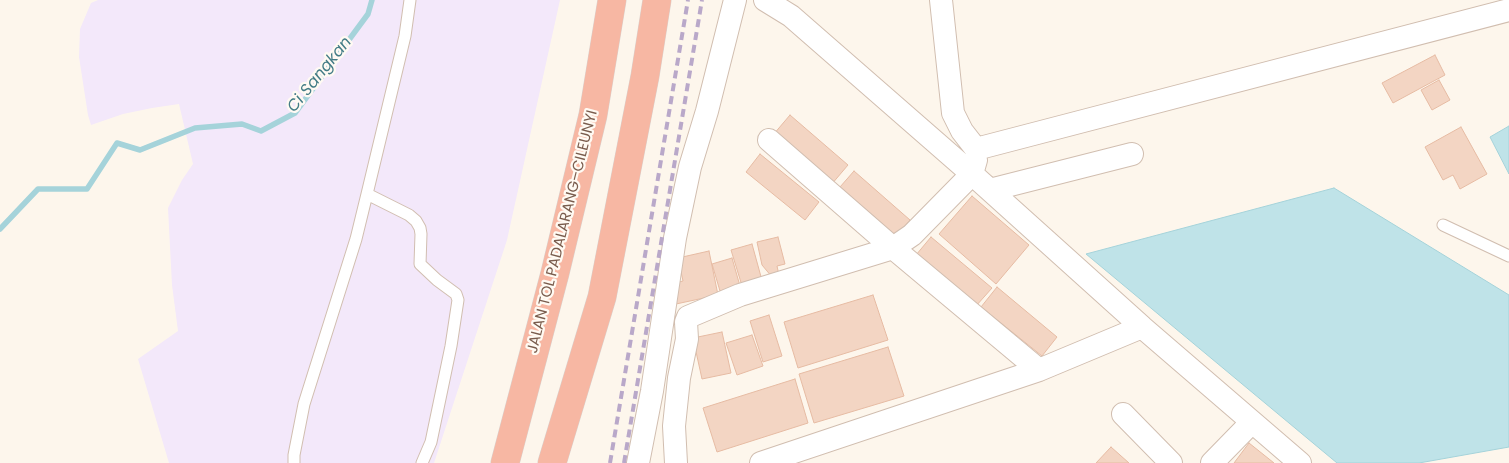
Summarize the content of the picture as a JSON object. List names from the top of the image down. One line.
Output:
{"streets":{"highway":["JALAN TOL PADALARANG–CILEUNYI"]},"water":["Ci Sangkan"]}
